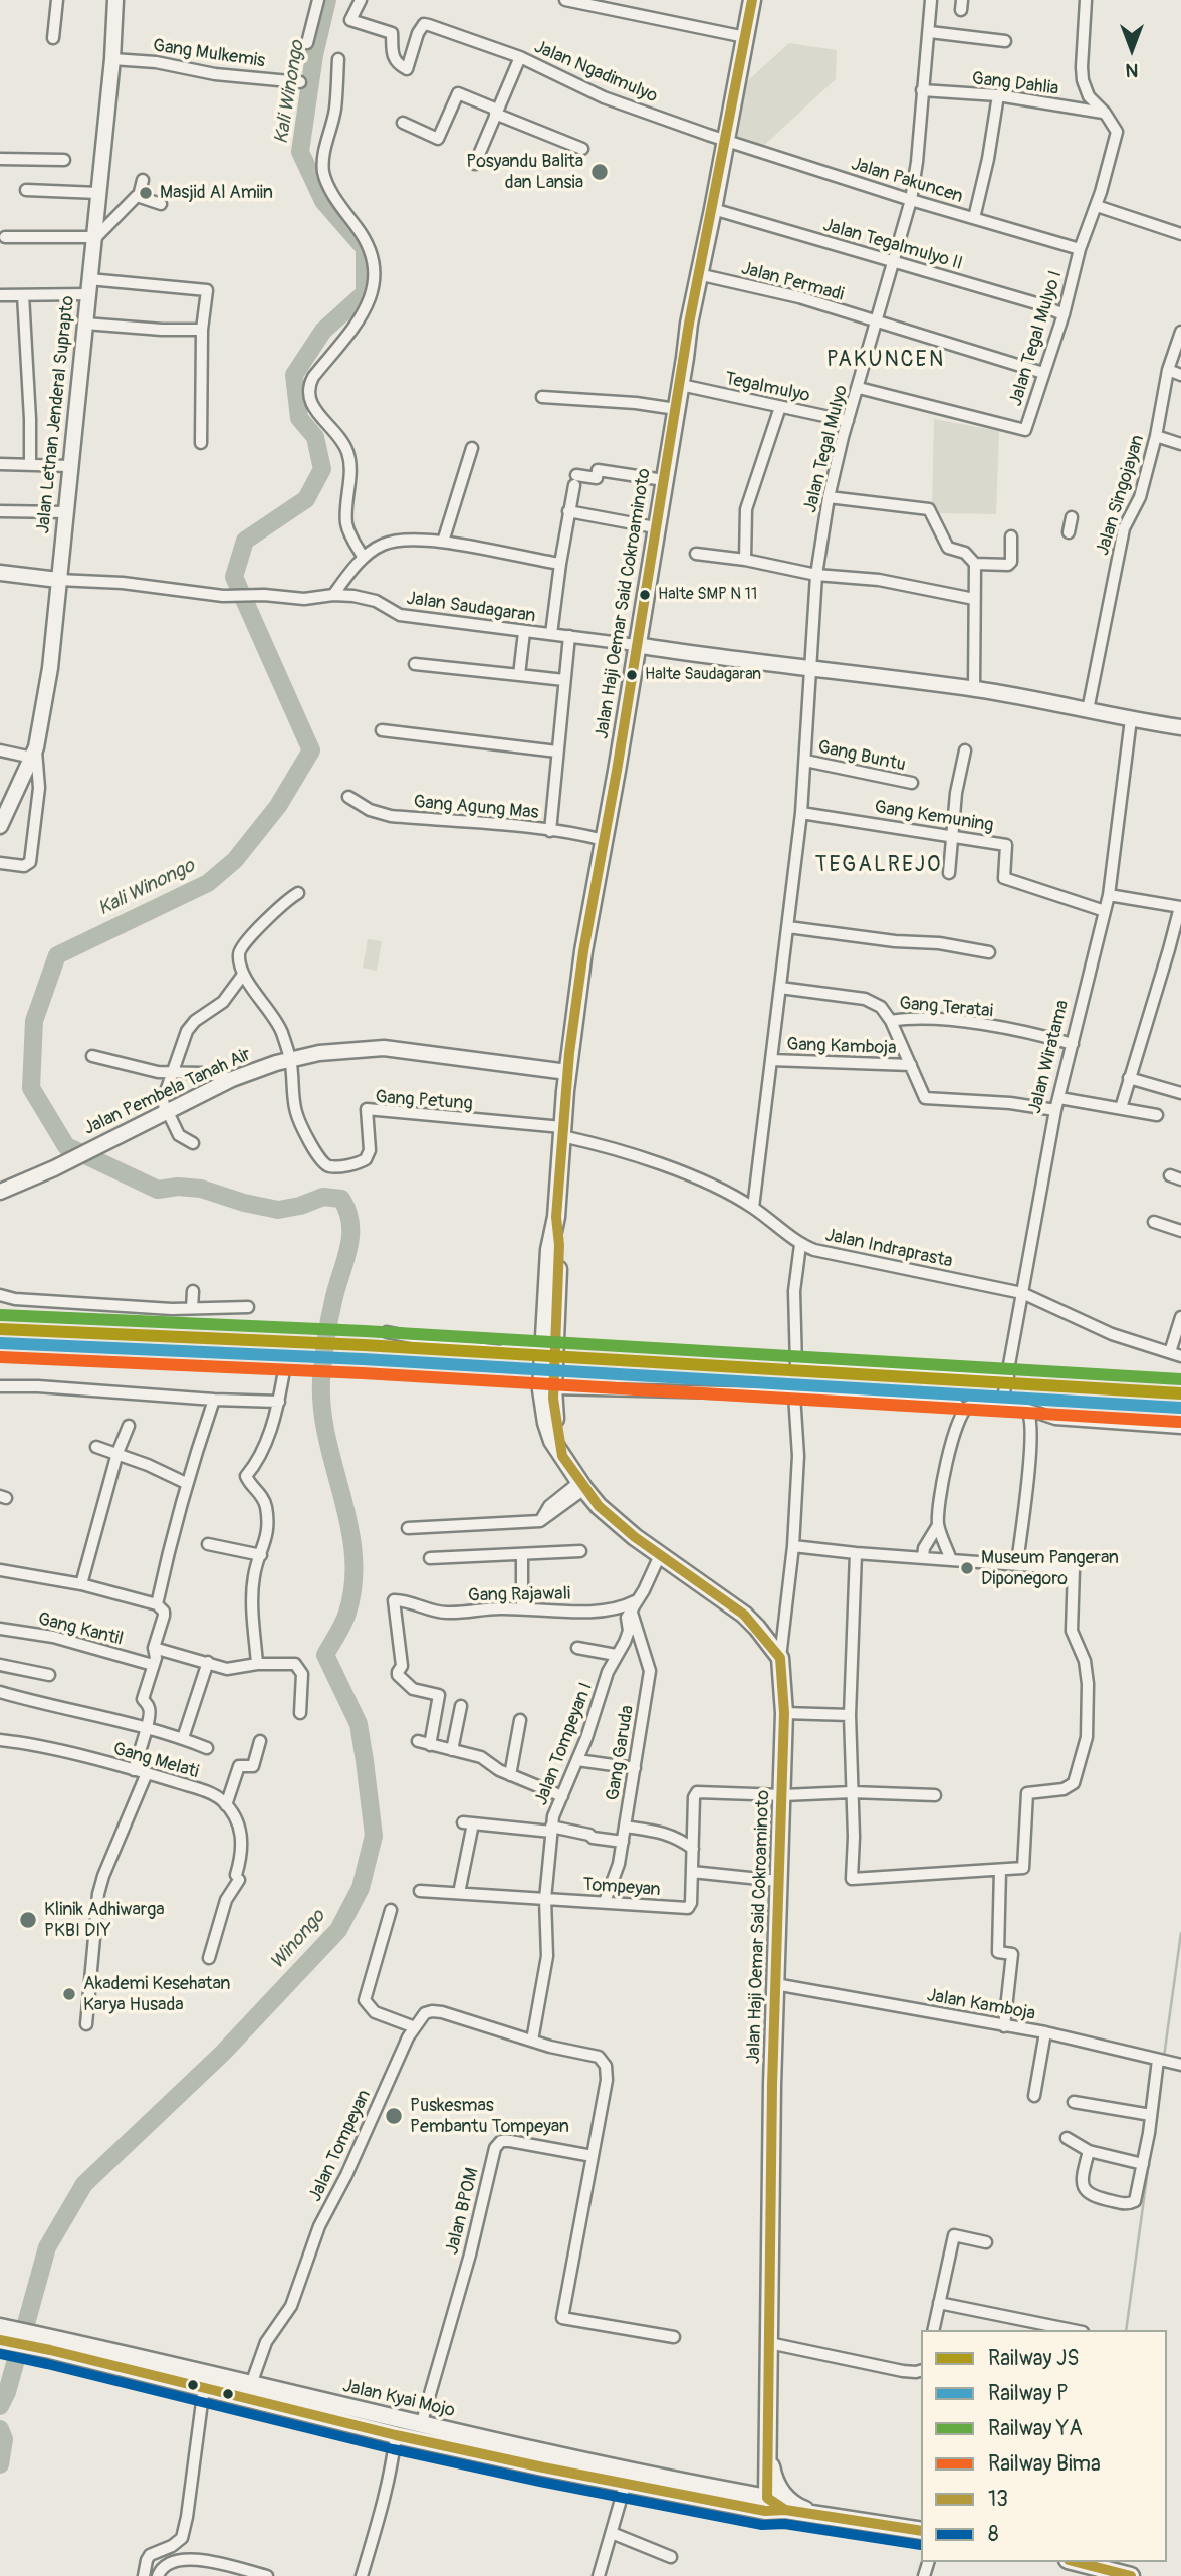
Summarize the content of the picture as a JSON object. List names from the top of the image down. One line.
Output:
{"streets":{"main road":["Jalan Letnan Jenderal Suprapto","Jalan Haji Oemar Said Cokroaminoto","Jalan Pembela Tanah Air","Jalan Kyai Mojo"],"street":["Gang Mulkemis","Jalan Ngadimulyo","Gang Dahlia","Jalan Pakuncen","Jalan Tegalmulyo II","Jalan Permadi","Jalan Tegal Mulyo I","Tegalmulyo","Jalan Tegal Mulyo","Jalan Singojayan","Jalan Saudagaran","Gang Buntu","Gang Agung Mas","Gang Kemuning","Gang Teratai","Gang Kamboja","Jalan Wiratama","Gang Petung","Jalan Indraprasta","Gang Rajawali","Gang Kantil","Jalan Tompeyan I","Gang Garuda","Gang Melati","Tompeyan","Jalan Kamboja","Jalan Tompeyan","Jalan BPOM"]},"crossings":[["Gang Mulkemis","Jalan Letnan Jenderal Suprapto"],["Jalan Ngadimulyo","Jalan Pakuncen"],["Jalan Ngadimulyo","Jalan Haji Oemar Said Cokroaminoto"],["Gang Dahlia","Jalan Tegal Mulyo I"],["Gang Dahlia","Jalan Tegal Mulyo"],["Jalan Pakuncen","Jalan Tegal Mulyo I"],["Jalan Pakuncen","Jalan Tegal Mulyo"],["Jalan Pakuncen","Jalan Haji Oemar Said Cokroaminoto"],["Jalan Tegalmulyo II","Jalan Tegal Mulyo I"],["Jalan Tegalmulyo II","Jalan Tegal Mulyo"],["Jalan Tegalmulyo II","Jalan Haji Oemar Said Cokroaminoto"],["Jalan Permadi","Jalan Tegal Mulyo I"],["Jalan Permadi","Jalan Tegal Mulyo"],["Jalan Permadi","Jalan Haji Oemar Said Cokroaminoto"],["Jalan Tegal Mulyo I","Jalan Tegal Mulyo"],["Tegalmulyo","Jalan Tegal Mulyo"],["Tegalmulyo","Jalan Haji Oemar Said Cokroaminoto"],["Jalan Letnan Jenderal Suprapto","Jalan Saudagaran"],["Jalan Tegal Mulyo","Gang Buntu"],["Jalan Tegal Mulyo","Gang Kemuning"],["Jalan Tegal Mulyo","Gang Teratai"],["Jalan Tegal Mulyo","Gang Kamboja"],["Jalan Tegal Mulyo","Jalan Indraprasta"],["Jalan Haji Oemar Said Cokroaminoto","Jalan Saudagaran"],["Jalan Haji Oemar Said Cokroaminoto","Gang Agung Mas"],["Jalan Haji Oemar Said Cokroaminoto","Jalan Pembela Tanah Air"],["Jalan Haji Oemar Said Cokroaminoto","Gang Petung"],["Jalan Haji Oemar Said Cokroaminoto","Jalan Indraprasta"],["Jalan Haji Oemar Said Cokroaminoto","Jalan Tompeyan I"],["Jalan Haji Oemar Said Cokroaminoto","Jalan Kamboja"],["Jalan Haji Oemar Said Cokroaminoto","Jalan Kyai Mojo"],["Gang Kemuning","Jalan Wiratama"],["Gang Teratai","Gang Kamboja"],["Gang Teratai","Jalan Wiratama"],["Gang Kamboja","Jalan Wiratama"],["Jalan Wiratama","Jalan Indraprasta"],["Jalan Pembela Tanah Air","Gang Petung"],["Gang Petung","Jalan Indraprasta"],["Gang Rajawali","Jalan Tompeyan I"],["Jalan Tompeyan I","Gang Garuda"],["Jalan Tompeyan I","Tompeyan"],["Gang Garuda","Tompeyan"],["Jalan Tompeyan","Jalan Kyai Mojo"],["Jalan BPOM","Jalan Kyai Mojo"]],"districts":["PAKUNCEN","TEGALREJO"],"water":["Kali Winongo","Winongo"],"places":["Posyandu Balita dan Lansia","Masjid Al Amiin","Halte SMP N 11","Halte Saudagaran","Museum Pangeran Diponegoro","Klinik Adhiwarga PKBI DIY","Akademi Kesehatan Karya Husada","Puskesmas Pembantu Tompeyan"],"lines":["transit line 13","rail line YA","rail line JS","rail line P","rail line Bima","transit line 8"],"legend":["Railway JS","Railway P","Railway YA","Railway Bima","13","8"],"north":"bottom"}
